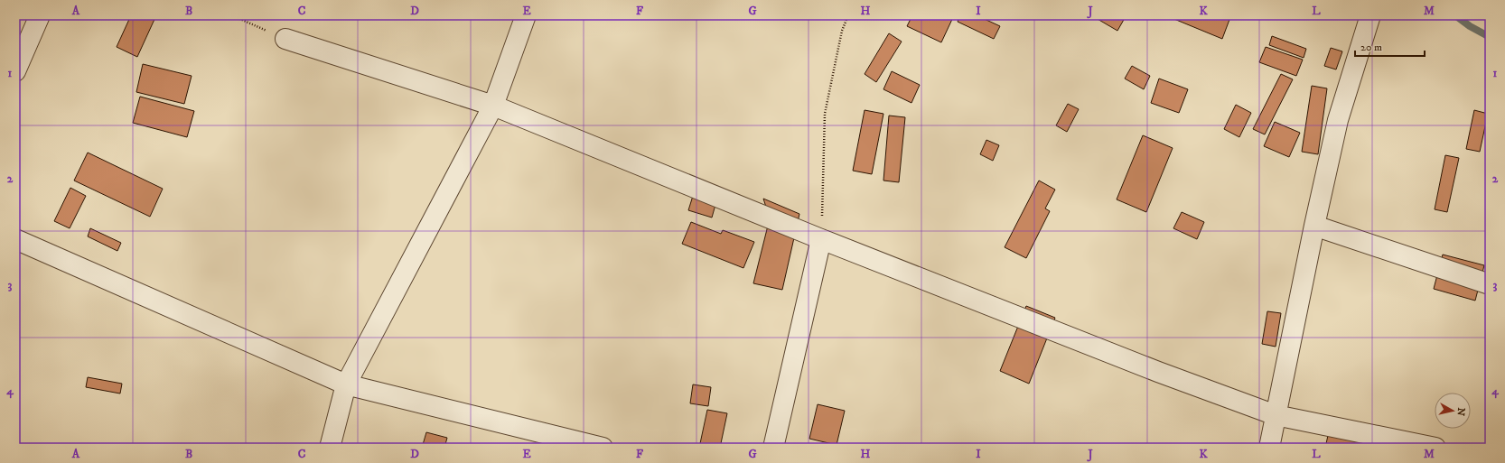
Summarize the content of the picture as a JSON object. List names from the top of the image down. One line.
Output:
{"scale_bar":"20 m","north":"right","grid":{"columns":["A","B","C","D","E","F","G","H","I","J","K","L","M"],"rows":["1","2","3","4"]}}
